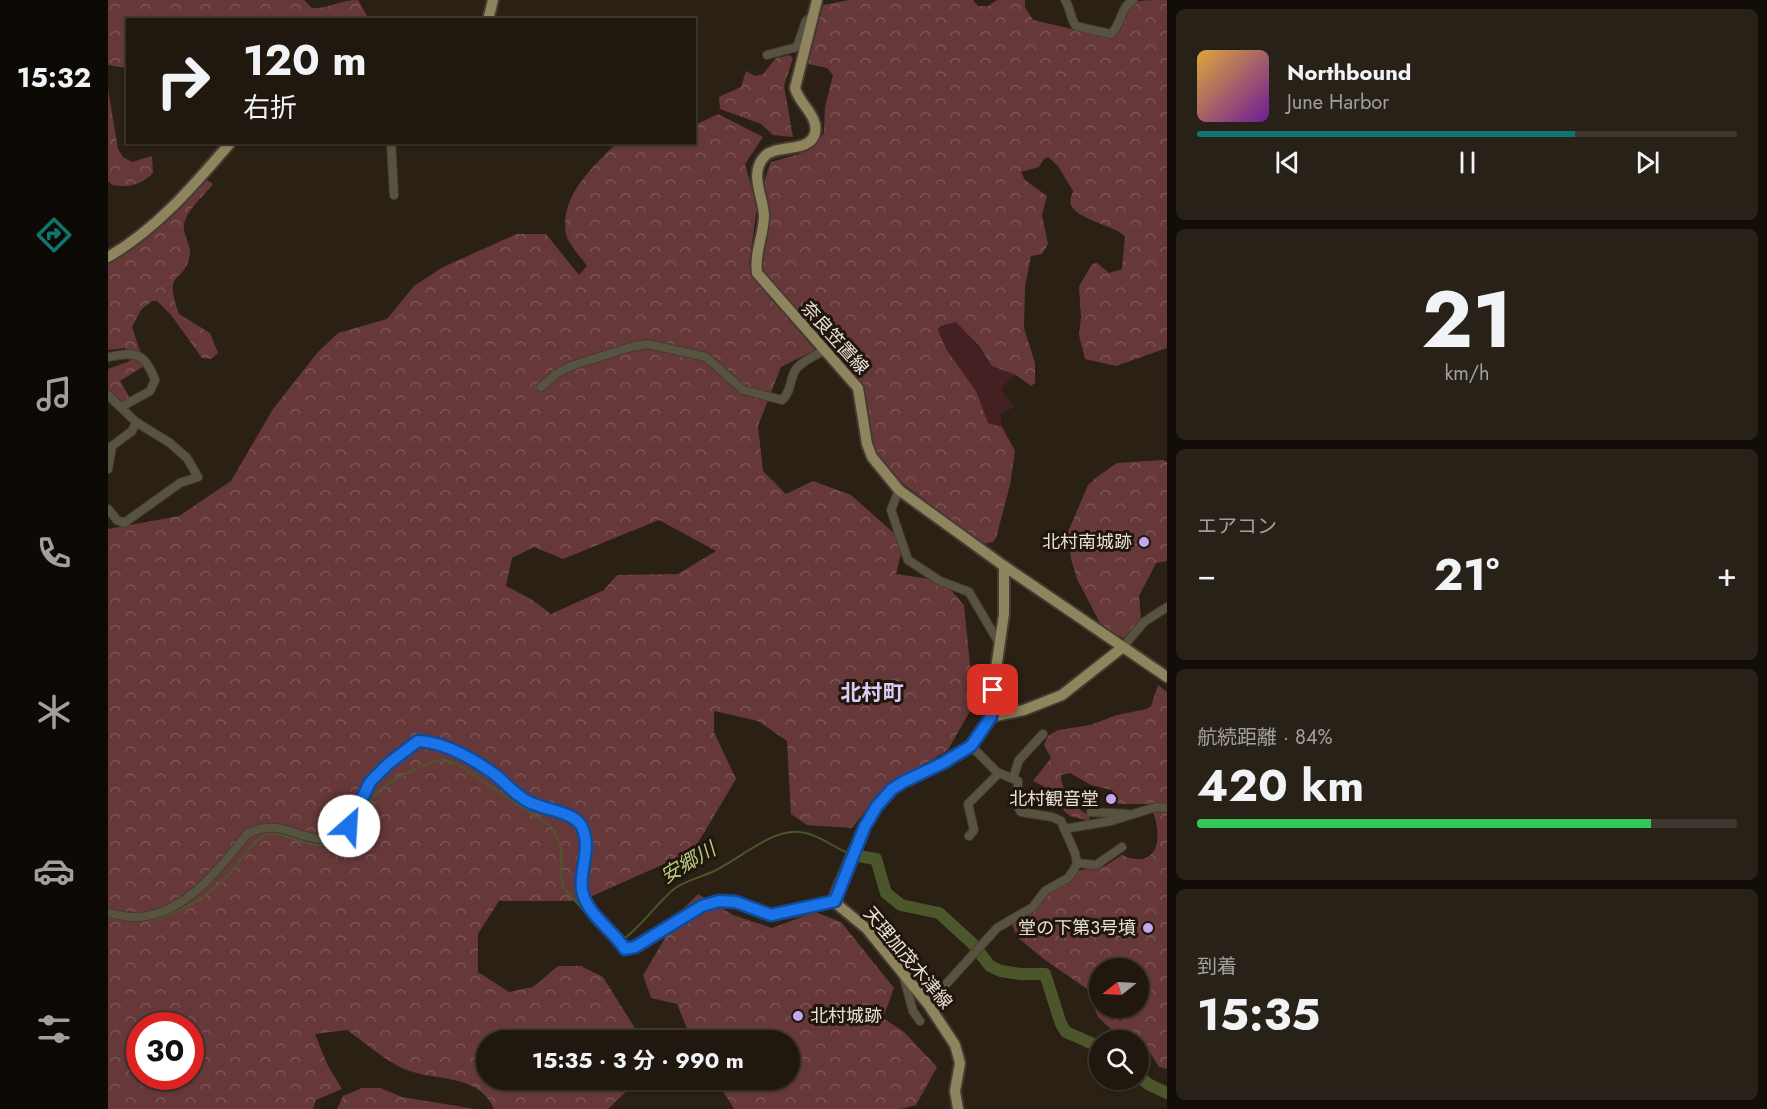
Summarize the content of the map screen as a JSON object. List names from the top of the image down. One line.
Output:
{"streets":{"main road":["奈良笠置線","天理加茂木津線"]},"districts":["北村町"],"water":["安郷川"],"places":["北村南城跡","北村観音堂","堂の下第3号墳","北村城跡"],"north":"left","page":{"tabs":"15:32","turn":["120 m","右折"],"song":["Northbound","June Harbor"],"tile":[["21","km/h"],"エアコン",["航続距離 · 84%","420 km"],["到着","15:35"]],"heat":["−","21°","+"],"limit":"30","trip":"15:35 · 3 分 · 990 m"}}
